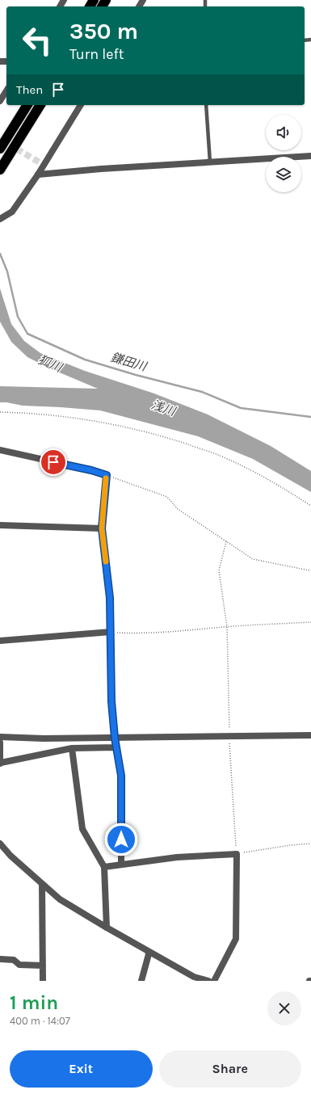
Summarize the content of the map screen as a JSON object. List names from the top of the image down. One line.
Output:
{"water":["鎌田川","狐川","浅川"],"page":{"turn":["350 m","Turn left"],"then":"Then","heading":["1 min","400 m · 14:07"],"buttons":["Exit","Share"]}}
